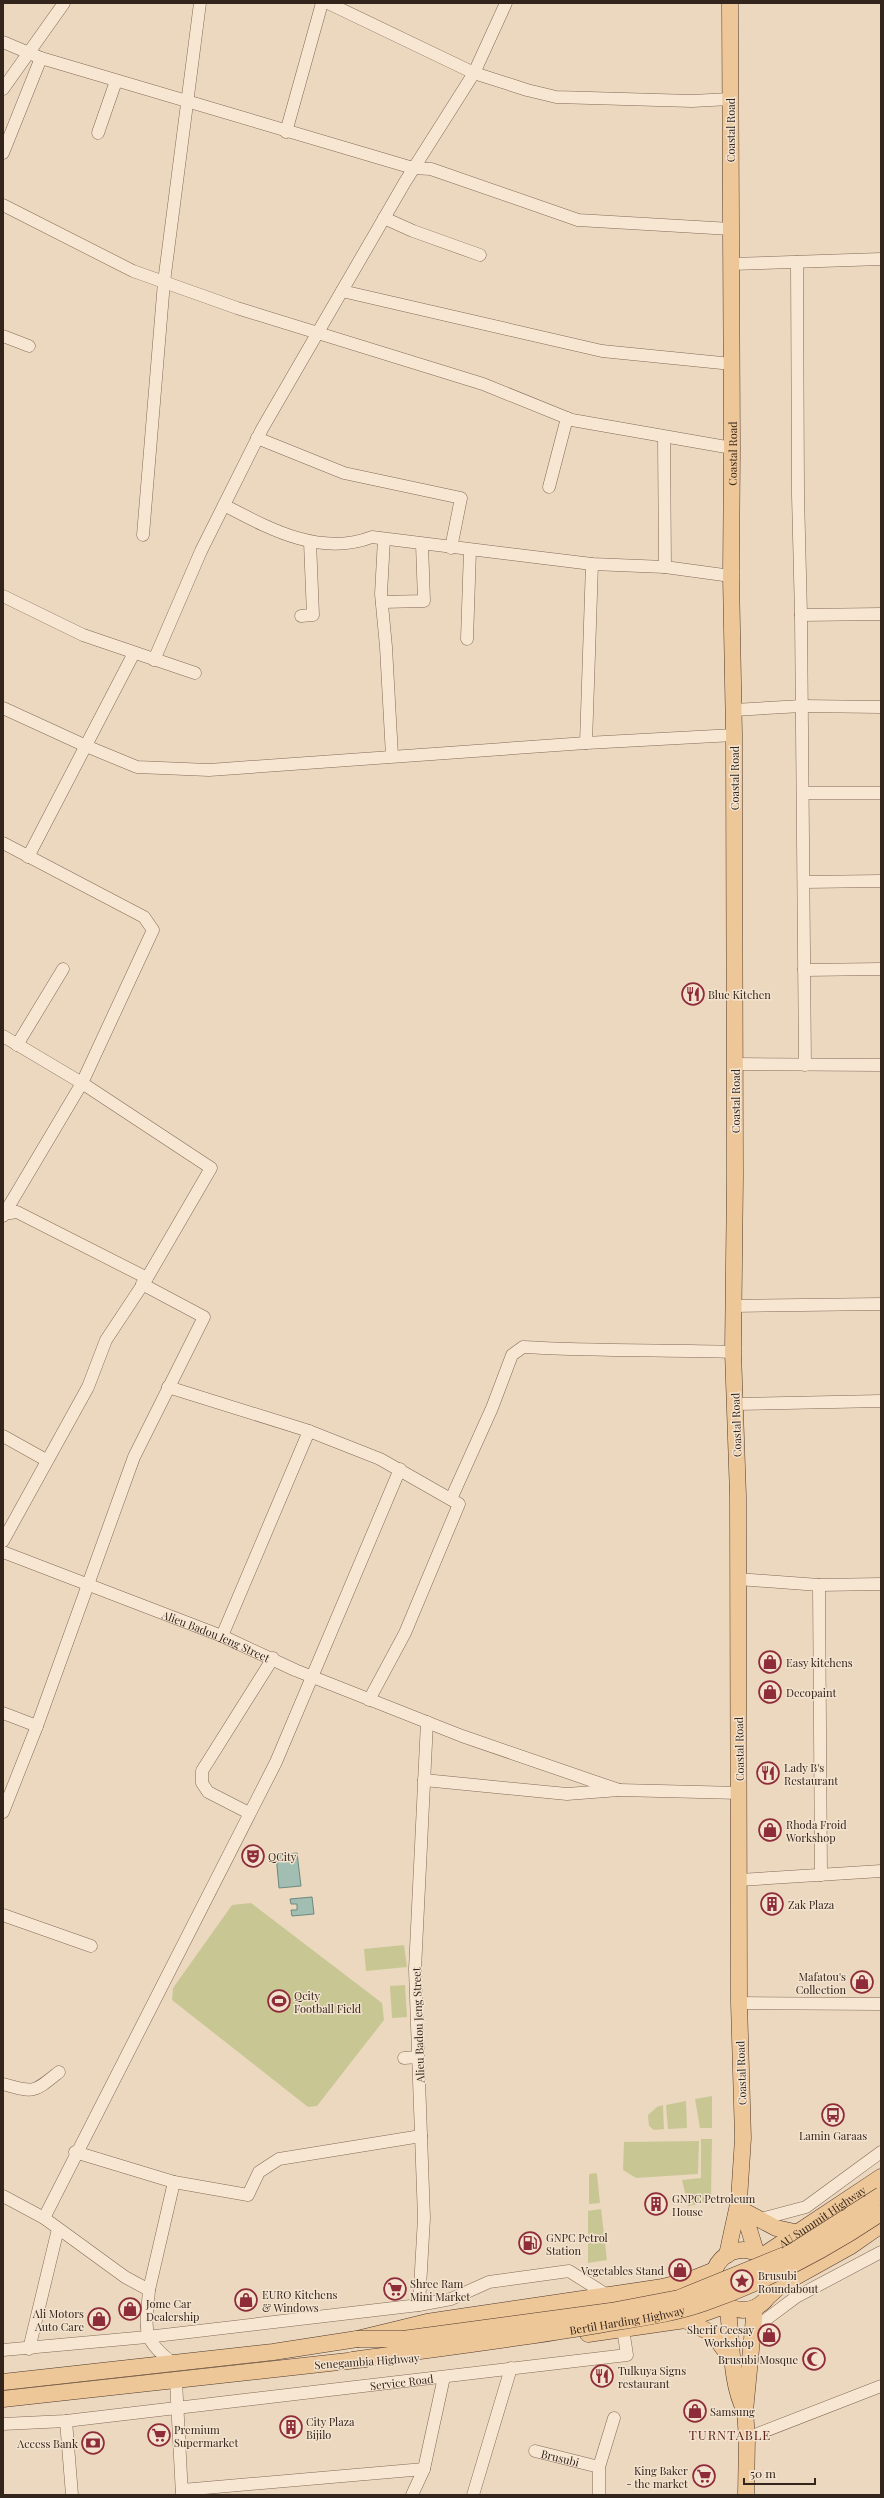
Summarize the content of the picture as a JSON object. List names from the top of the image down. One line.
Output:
{"streets":{"main road":["Coastal Road","AU Summit Highway","Bertil Harding Highway","Senegambia Highway"],"street":["Alieu Badou Jeng Street","Service Road","Brusubi"]},"crossings":[["Coastal Road","AU Summit Highway"],["Coastal Road","Senegambia Highway"],["AU Summit Highway","Senegambia Highway"],["Bertil Harding Highway","Senegambia Highway"],["Senegambia Highway","Service Road"]],"districts":["TURNTABLE"],"places":{"restaurant":["Blue Kitchen","Lady B's Restaurant","Tulkuya Signs restaurant"],"shop":["Easy kitchens","Decopaint","Rhoda Froid Workshop","Mafatou's Collection","Vegetables Stand","EURO Kitchens & Windows","Jome Car Dealership","Ali Motors Auto Care","Sherif Ceesay Workshop","Samsung"],"theatre":["QCity"],"building":["Zak Plaza","GNPC Petroleum House","City Plaza Bijilo"],"sports":["Qcity Football Field"],"bus stop":["Lamin Garaas"],"fuel station":["GNPC Petrol Station"],"place":["Brusubi Roundabout"],"supermarket":["Shree Ram Mini Market","Premium Supermarket","King Baker - the market"],"mosque":["Brusubi Mosque"],"bank":["Access Bank"]},"scale_bar":"50 m"}
